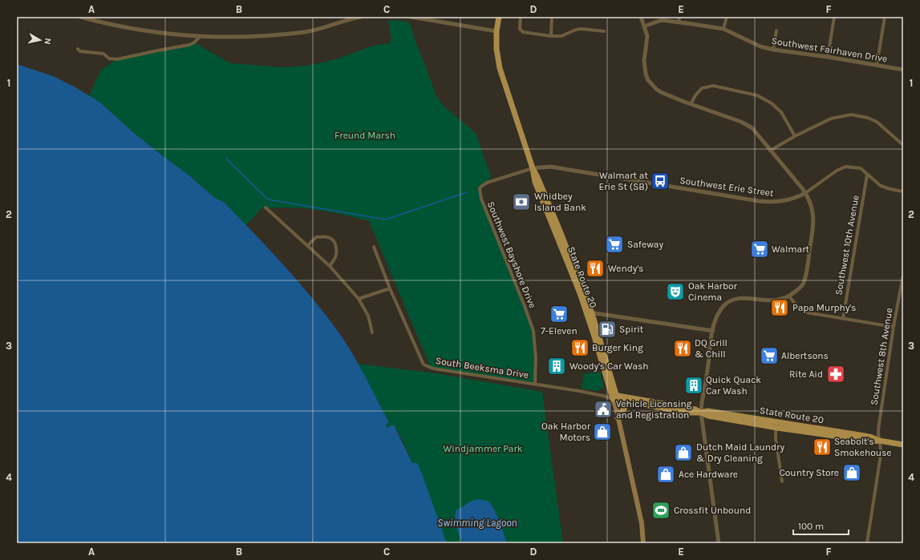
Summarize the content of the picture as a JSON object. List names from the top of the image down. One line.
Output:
{"streets":{"main road":["State Route 20"],"street":["Southwest Fairhaven Drive","Southwest Erie Street","Southwest 10th Avenue","Southwest Bayshore Drive","Southwest 8th Avenue","South Beeksma Drive"]},"crossings":[["Southwest Erie Street","Southwest 10th Avenue"],["Southwest Erie Street","Southwest Bayshore Drive"],["Southwest Erie Street","State Route 20"],["Southwest Bayshore Drive","State Route 20"],["Southwest Bayshore Drive","South Beeksma Drive"],["State Route 20","Southwest 8th Avenue"],["State Route 20","South Beeksma Drive"]],"water":["Swimming Lagoon"],"parks":["Freund Marsh","Windjammer Park"],"places":{"bus stop":["Walmart at Erie St (SB)"],"bank":["Whidbey Island Bank"],"supermarket":["Safeway","Walmart","7-Eleven","Albertsons"],"restaurant":["Wendy's","Papa Murphy's","Burger King","DQ Grill & Chill","Seabolt's Smokehouse"],"theatre":["Oak Harbor Cinema"],"fuel station":["Spirit"],"building":["Woody's Car Wash","Quick Quack Car Wash"],"pharmacy":["Rite Aid"],"public building":["Vehicle Licensing and Registration"],"shop":["Oak Harbor Motors","Dutch Maid Laundry & Dry Cleaning","Country Store","Ace Hardware"],"sports":["Crossfit Unbound"]},"scale_bar":"100 m","north":"right","grid":{"columns":["A","B","C","D","E","F"],"rows":["1","2","3","4"]}}
